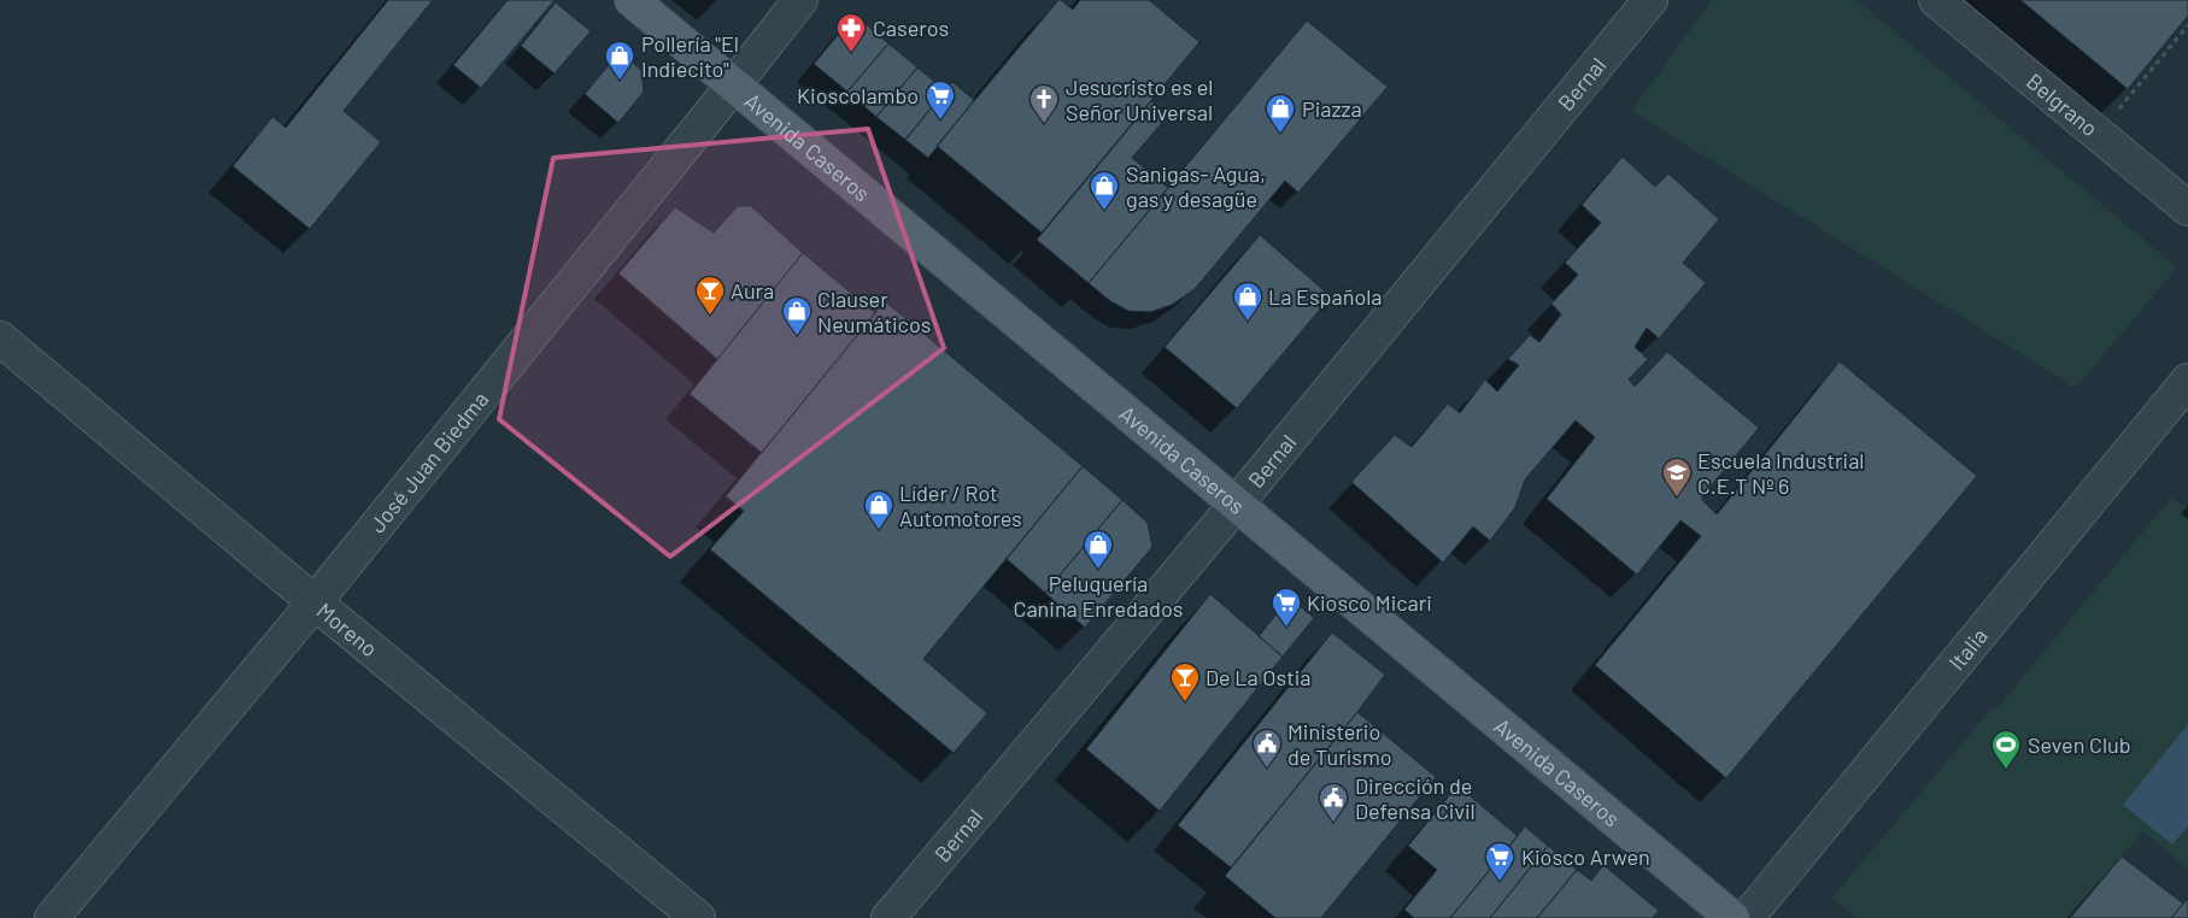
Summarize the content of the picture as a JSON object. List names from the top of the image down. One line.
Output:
{"streets":{"main road":["Avenida Caseros"],"street":["Bernal","Belgrano","José Juan Biedma","Moreno","Italia"]},"crossings":[["Bernal","Avenida Caseros"],["Avenida Caseros","José Juan Biedma"],["José Juan Biedma","Moreno"]],"places":{"pharmacy":["Caseros"],"shop":["Pollería \"El Indiecito\"","Piazza","Sanigas- Agua, gas y desagüe","La Española","Clauser Neumáticos","Líder / Rot Automotores","Peluquería Canina Enredados"],"supermarket":["Kioscolambo","Kiosco Micari","Kiosco Arwen"],"church":["Jesucristo es el Señor Universal"],"bar":["Aura","De La Ostia"],"school or university":["Escuela Industrial C.E.T Nº 6"],"public building":["Ministerio de Turismo","Dirección de Defensa Civil"],"sports":["Seven Club"]}}
